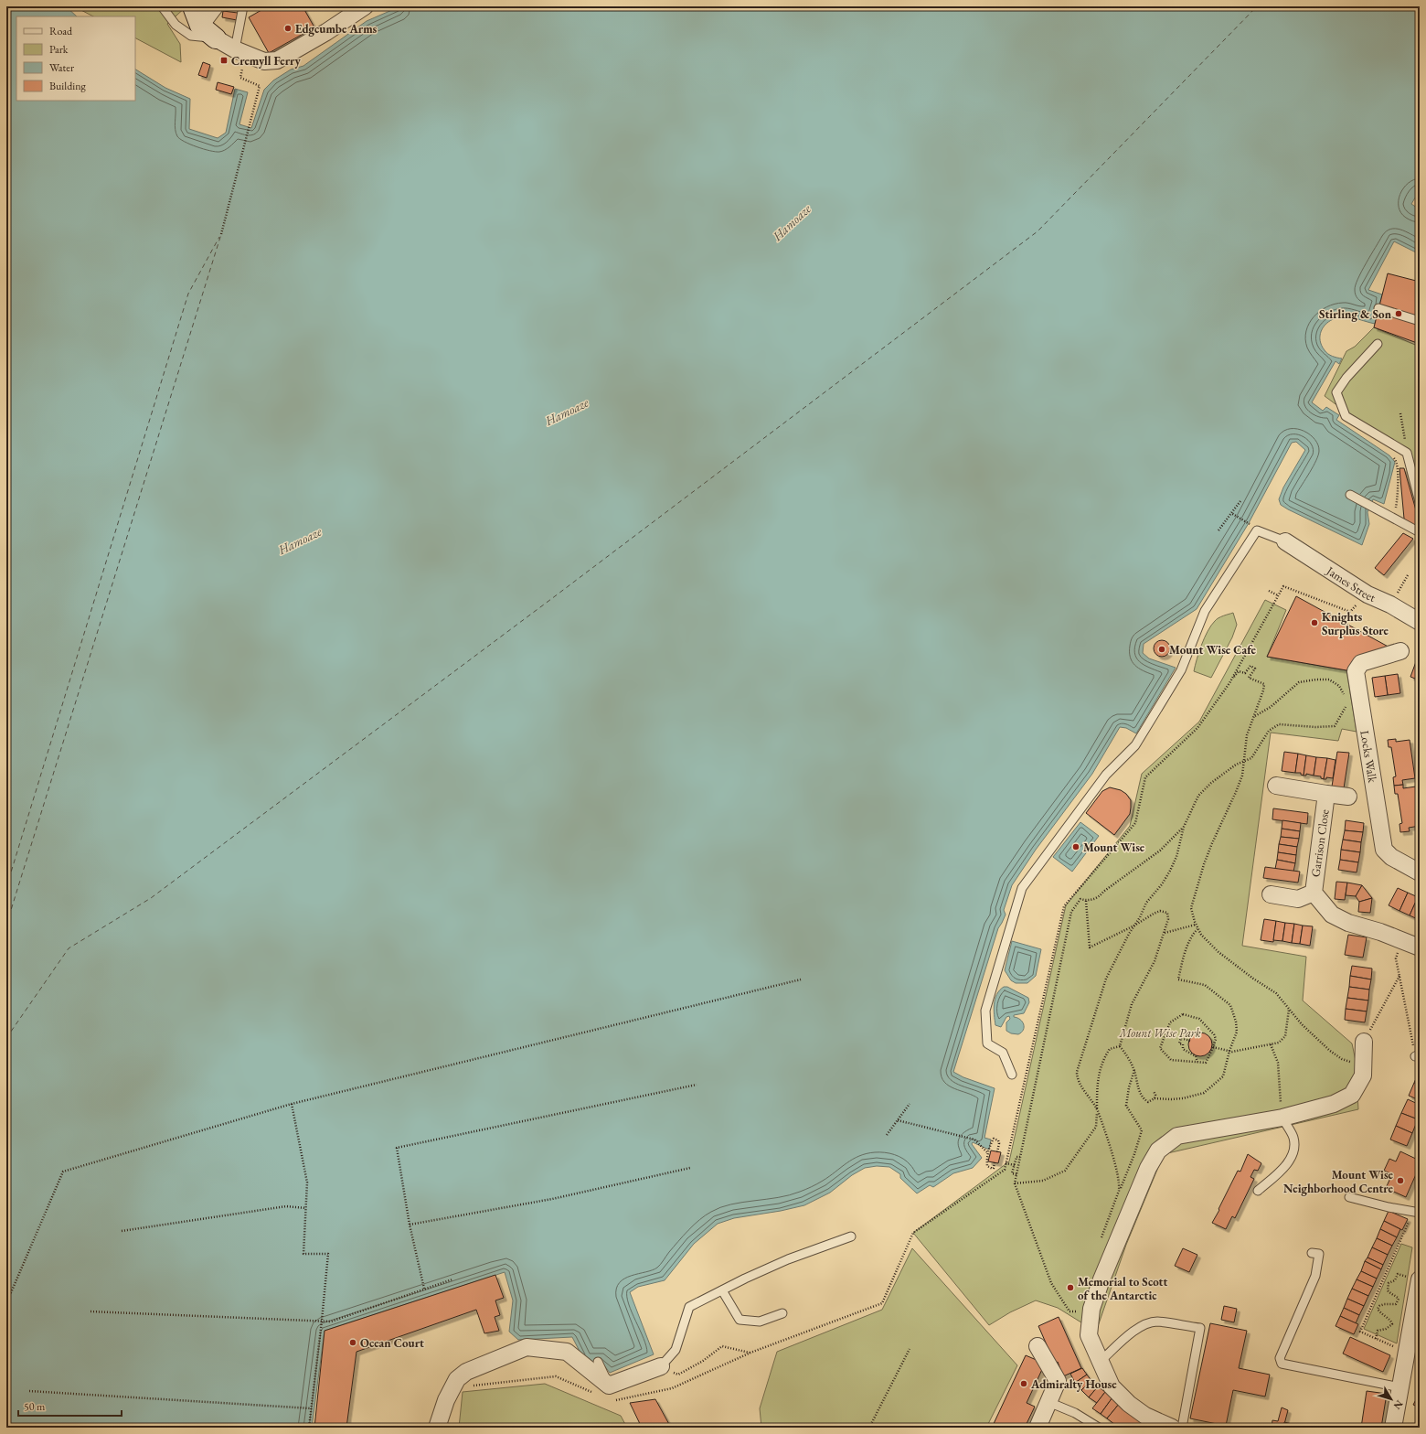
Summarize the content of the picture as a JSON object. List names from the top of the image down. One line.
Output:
{"streets":{"street":["James Street","Locks Walk","Garrison Close"]},"water":["Hamoaze"],"parks":["Mount Wise Park"],"places":{"other":["Edgcumbe Arms","Stirling & Son","Knights Surplus Store","Mount Wise Cafe","Mount Wise","Mount Wise Neighborhood Centre","Memorial to Scott of the Antarctic","Ocean Court","Admiralty House"],"transit":["Cremyll Ferry"]},"legend":["Road","Park","Water","Building"],"scale_bar":"50 m","north":"bottom right"}
